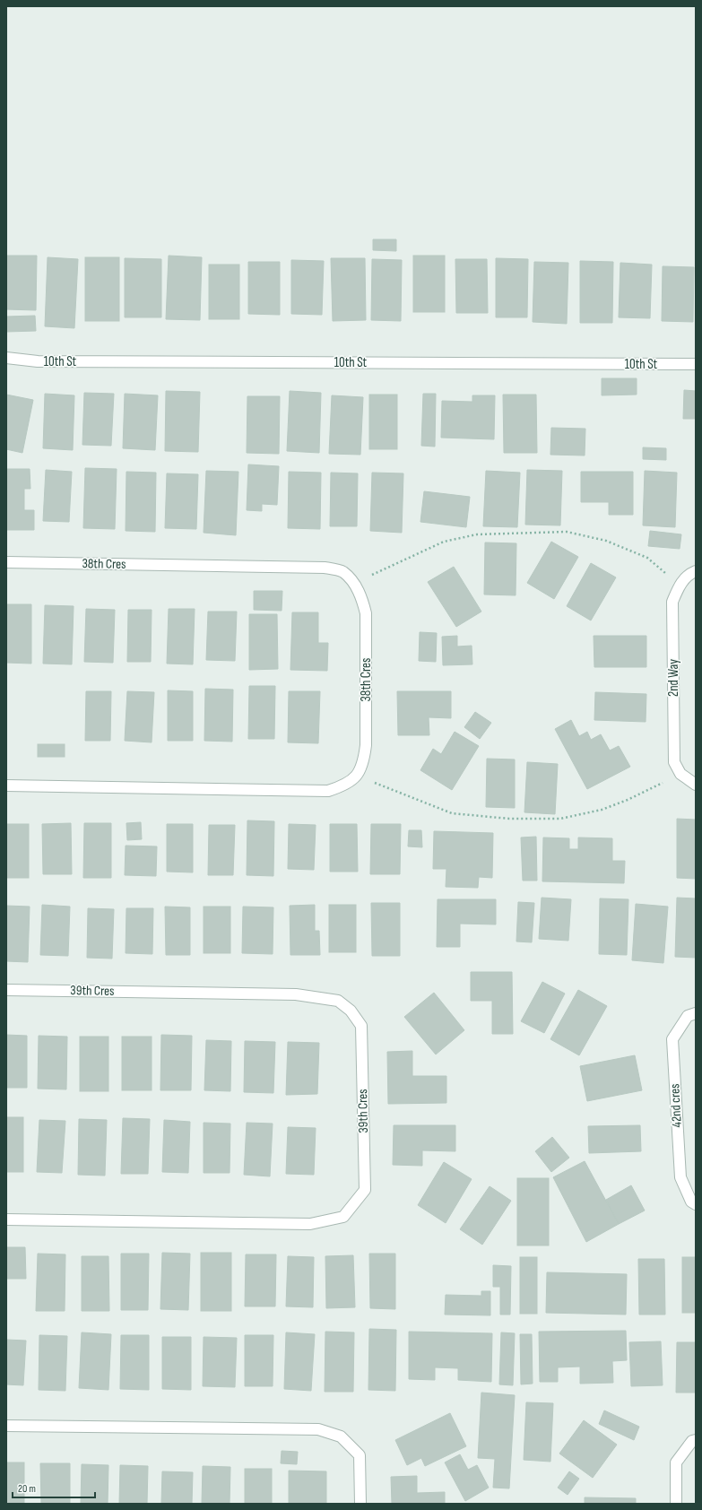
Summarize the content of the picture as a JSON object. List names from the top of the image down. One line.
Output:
{"streets":{"street":["10th St","38th Cres","2nd Way","39th Cres","42nd cres"]},"scale_bar":"20 m"}
